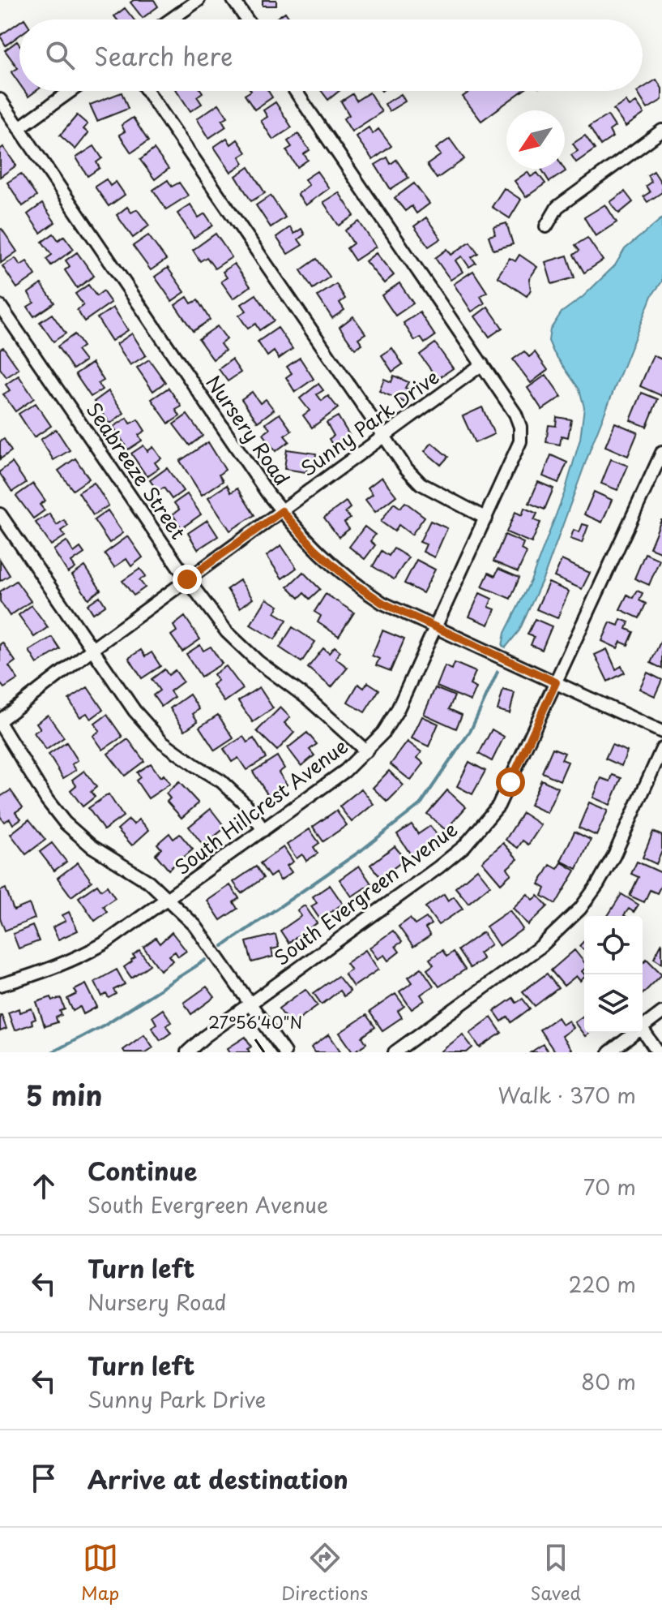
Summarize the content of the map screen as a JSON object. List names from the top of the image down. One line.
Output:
{"streets":{"street":["Sunny Park Drive","Nursery Road","Seabreeze Street","South Hillcrest Avenue","South Evergreen Avenue"]},"crossings":[["Sunny Park Drive","Nursery Road"],["Sunny Park Drive","Seabreeze Street"],["Sunny Park Drive","South Hillcrest Avenue"],["Nursery Road","South Hillcrest Avenue"],["Nursery Road","South Evergreen Avenue"],["Seabreeze Street","South Hillcrest Avenue"]],"north":"bottom left","page":{"search":"Search here","heading":["5 min","Walk · 370 m"],"list":[["Continue","South Evergreen Avenue","70 m"],["Turn left","Nursery Road","220 m"],["Turn left","Sunny Park Drive","80 m"],"Arrive at destination"],"nav":["Map","Directions","Saved"]},"coordinates":["27°56'40\"N"]}
